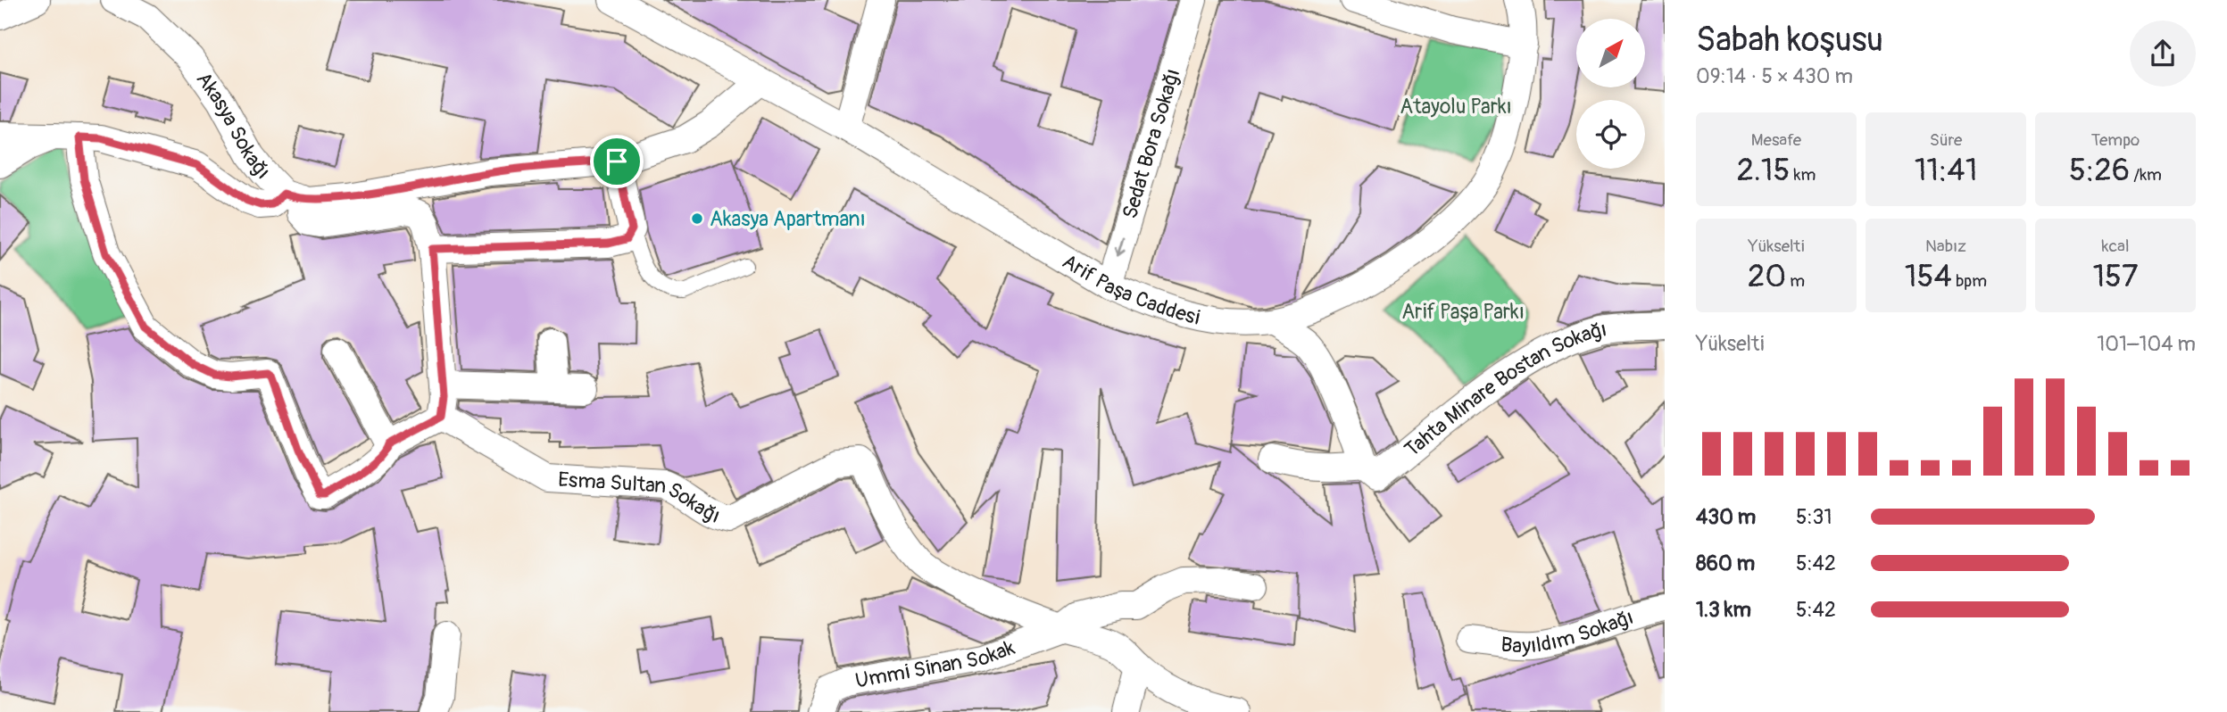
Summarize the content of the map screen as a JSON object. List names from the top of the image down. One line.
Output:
{"streets":{"street":["Akasya Sokağı","Sedat Bora Sokağı","Arif Paşa Caddesi","Tahta Minare Bostan Sokağı","Esma Sultan Sokağı","Bayıldım Sokağı","Ummi Sinan Sokak"]},"crossings":[["Sedat Bora Sokağı","Arif Paşa Caddesi"],["Esma Sultan Sokağı","Ummi Sinan Sokak"]],"one_way":["Sedat Bora Sokağı"],"parks":["Atayolu Parkı","Arif Paşa Parkı"],"places":["Akasya Apartmanı"],"north":"top right","page":{"heading":["Sabah koşusu","09:14 · 5 × 430 m"],"stats":[["Mesafe","2.15 km"],["Süre","11:41"],["Tempo","5:26 /km"],["Yükselti","20 m"],["Nabız","154 bpm"],["kcal","157"]],"chart":["Yükselti","101–104 m"],"list":[{"name":"430 m","note":"5:31"},{"name":"860 m","note":"5:42"},{"name":"1.3 km","note":"5:42"}]}}
